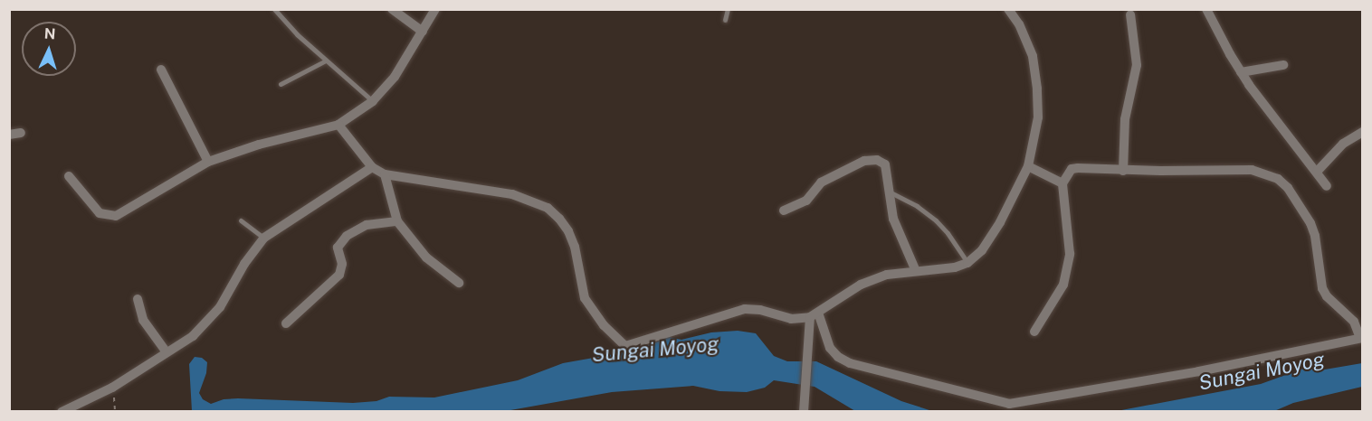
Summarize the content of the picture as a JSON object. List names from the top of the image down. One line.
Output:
{"water":["Sungai Moyog"],"north":"top"}
